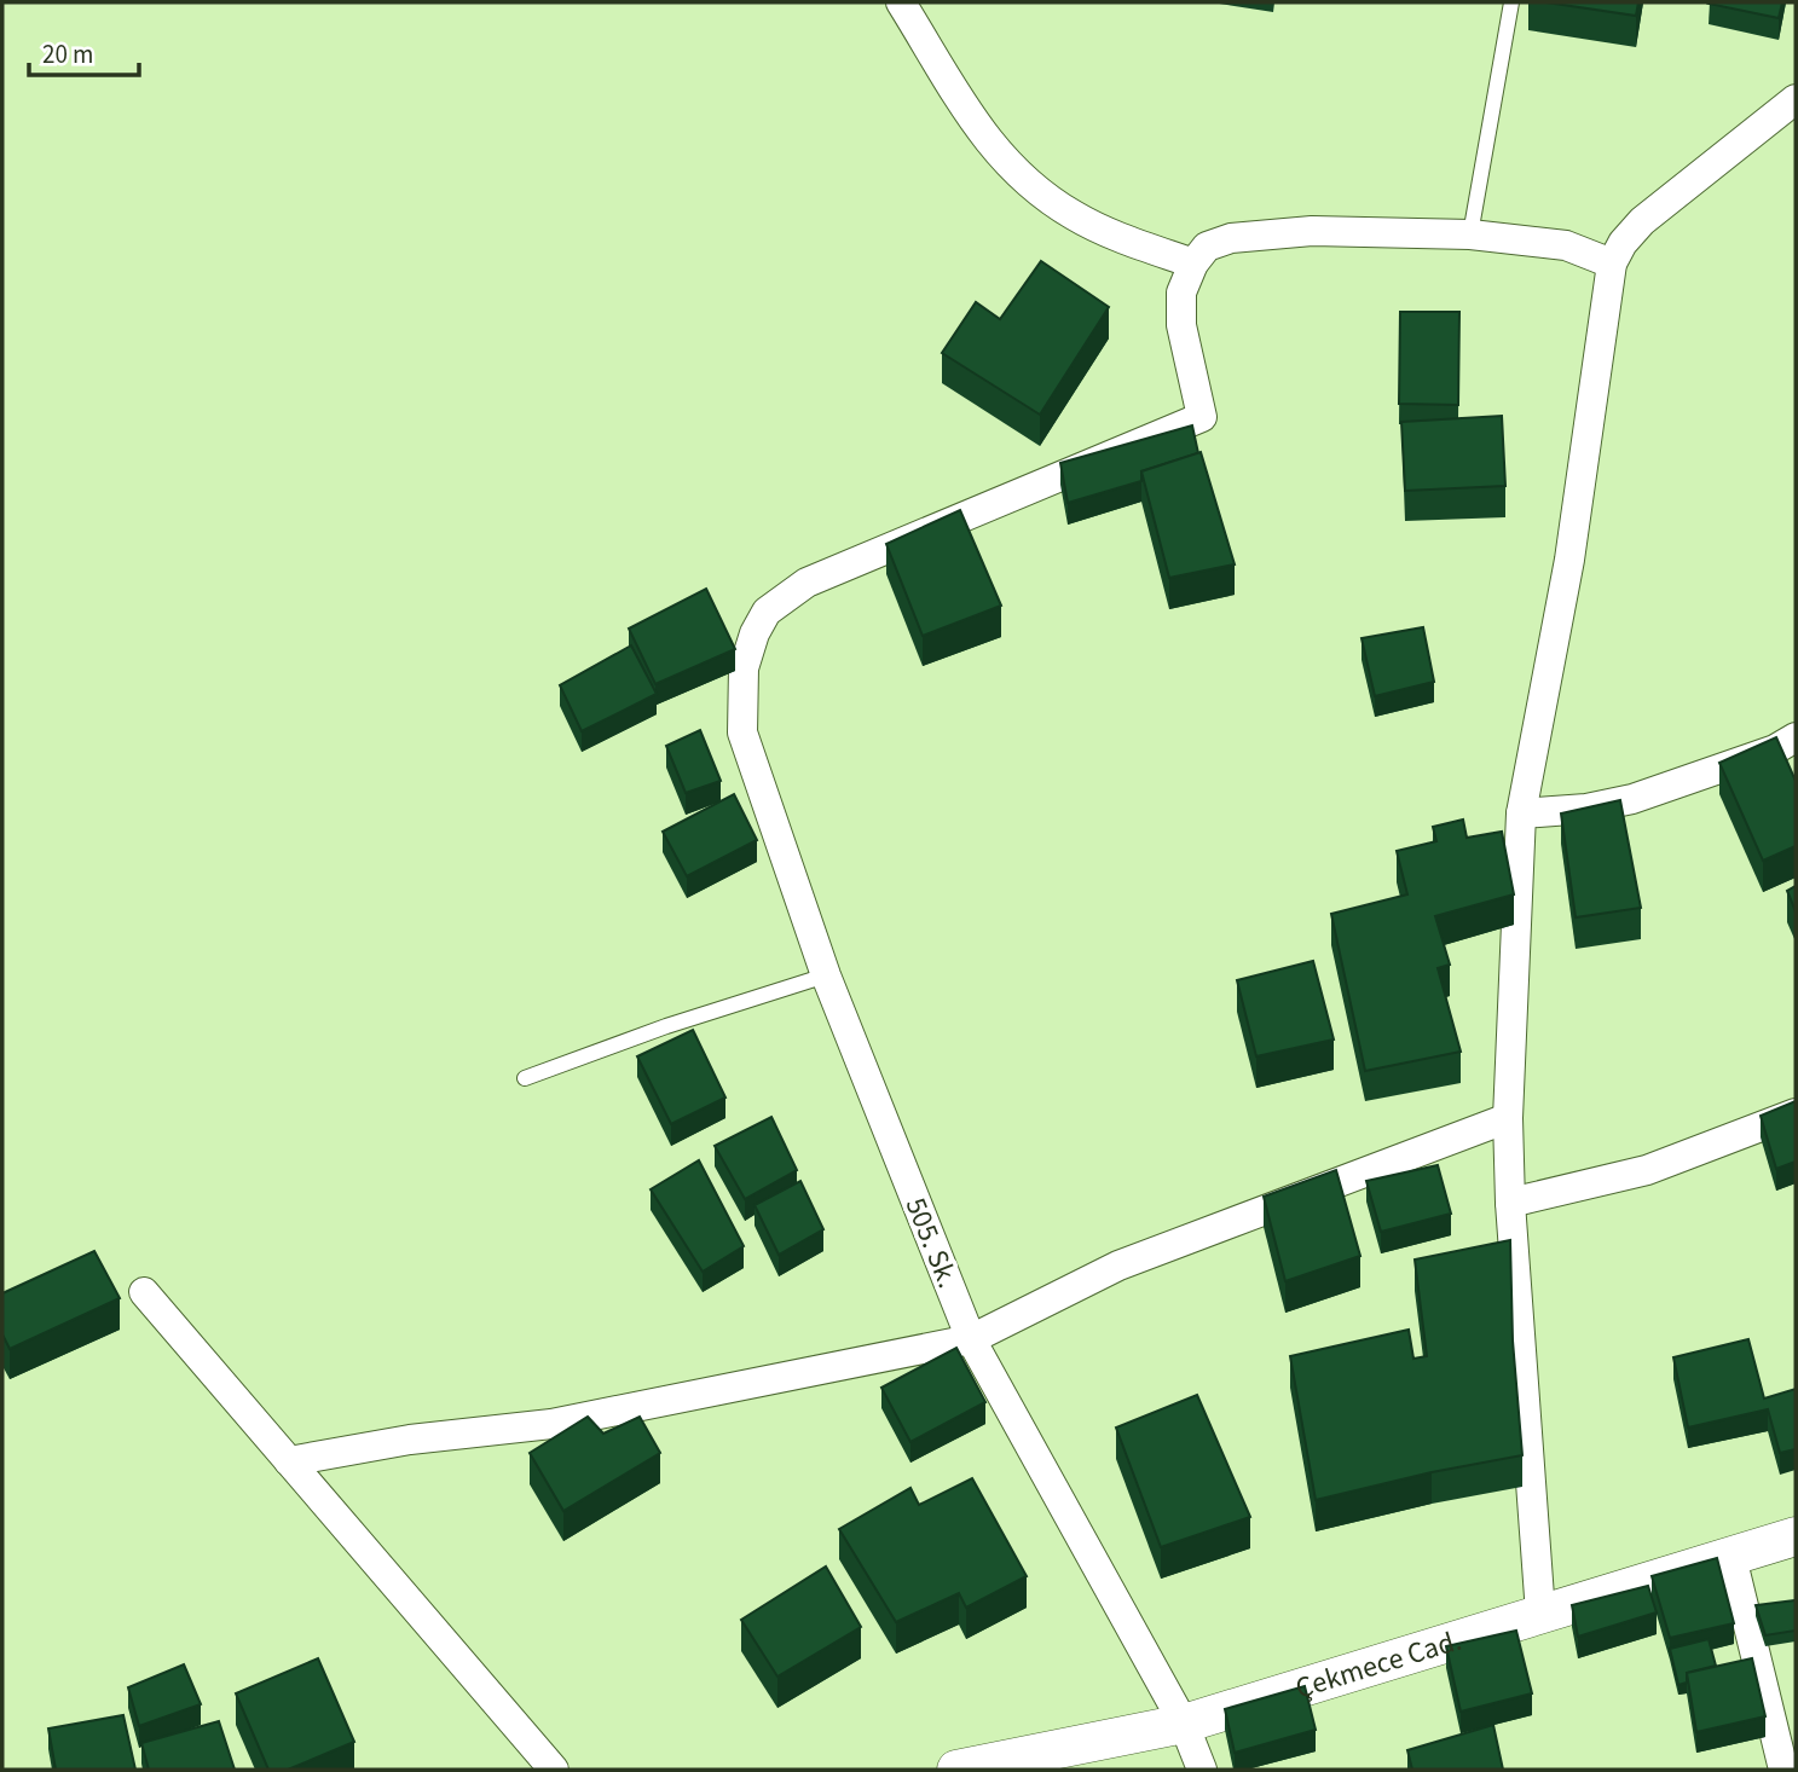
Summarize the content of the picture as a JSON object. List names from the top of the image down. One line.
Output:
{"streets":{"street":["505. Sk.","Çekmece Cad."]},"crossings":[["505. Sk.","Çekmece Cad."]],"scale_bar":"20 m"}
